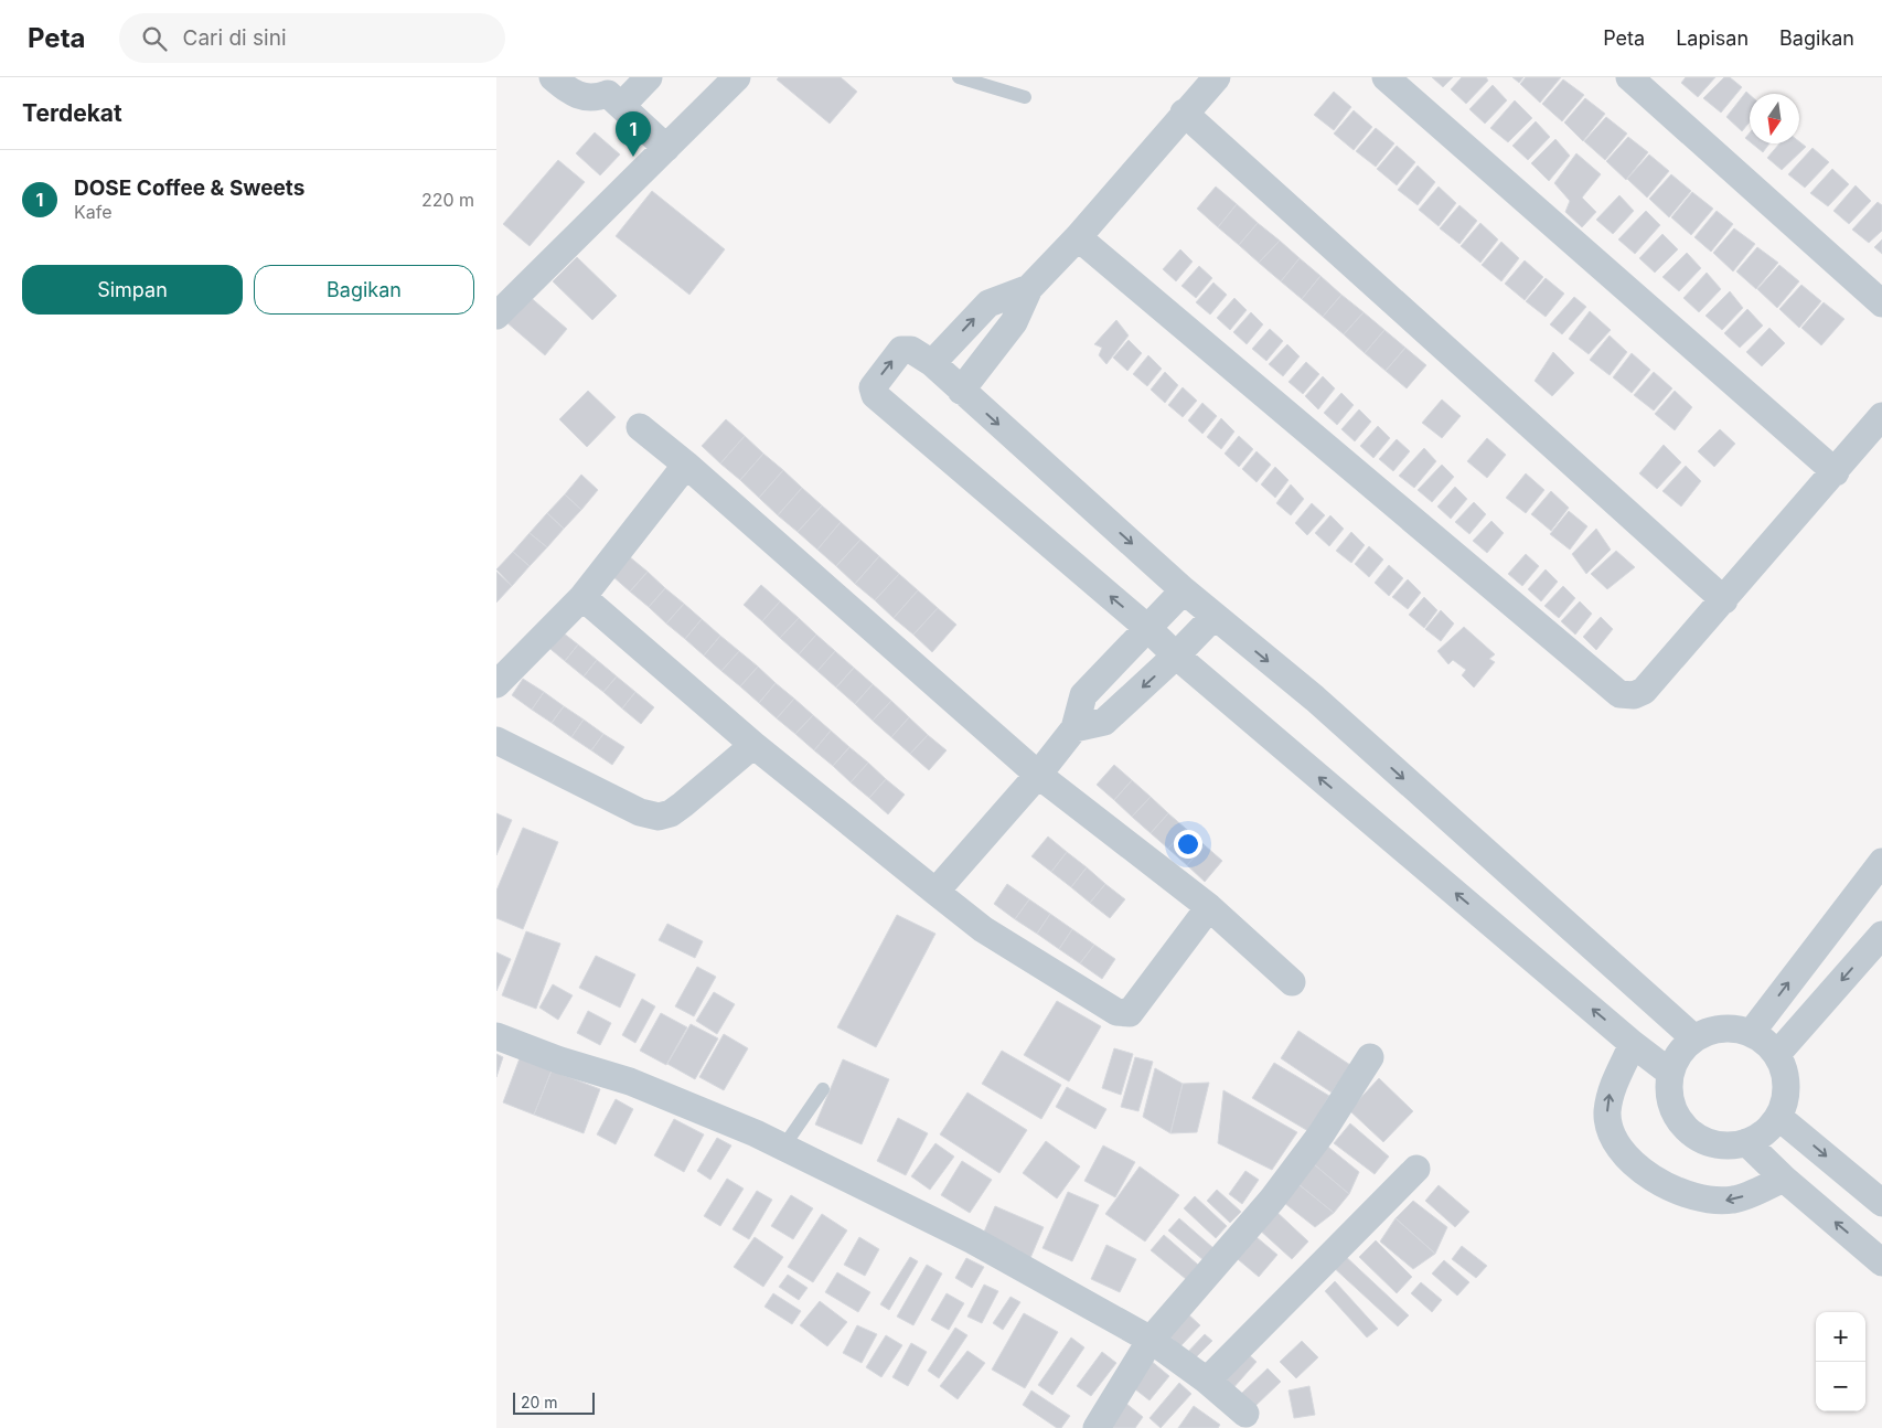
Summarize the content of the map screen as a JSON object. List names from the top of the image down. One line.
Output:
{"scale_bar":"20 m","north":"bottom","page":{"header":"Peta","search":"Cari di sini","nav":["Peta","Lapisan","Bagikan"],"heading":"Terdekat","pins":"1","list":[{"mark":"1","name":"DOSE Coffee & Sweets","note":"Kafe","value":"220 m"}],"buttons":["Simpan","Bagikan"],"map_buttons":["+","−"],"scale":"20 m"}}
